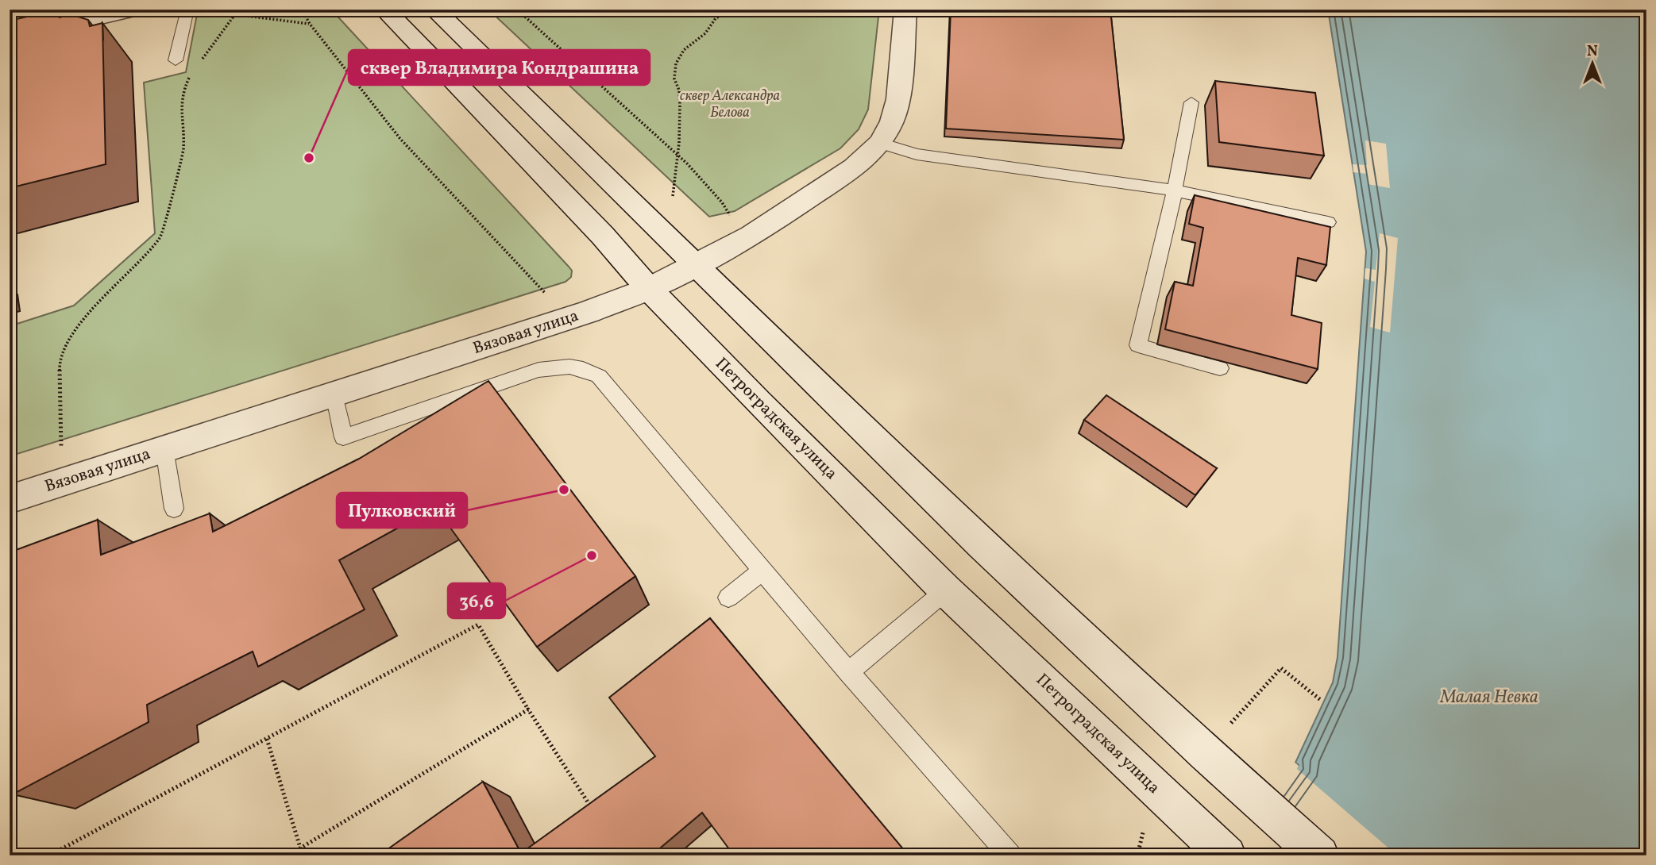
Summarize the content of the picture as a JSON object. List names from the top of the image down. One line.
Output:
{"streets":{"street":["Вязовая улица","Петроградская улица"]},"crossings":[["Вязовая улица","Петроградская улица"]],"water":["Малая Невка"],"parks":["сквер Александра Белова"],"places":["сквер Владимира Кондрашина","Пулковский","36,6"],"north":"top"}
